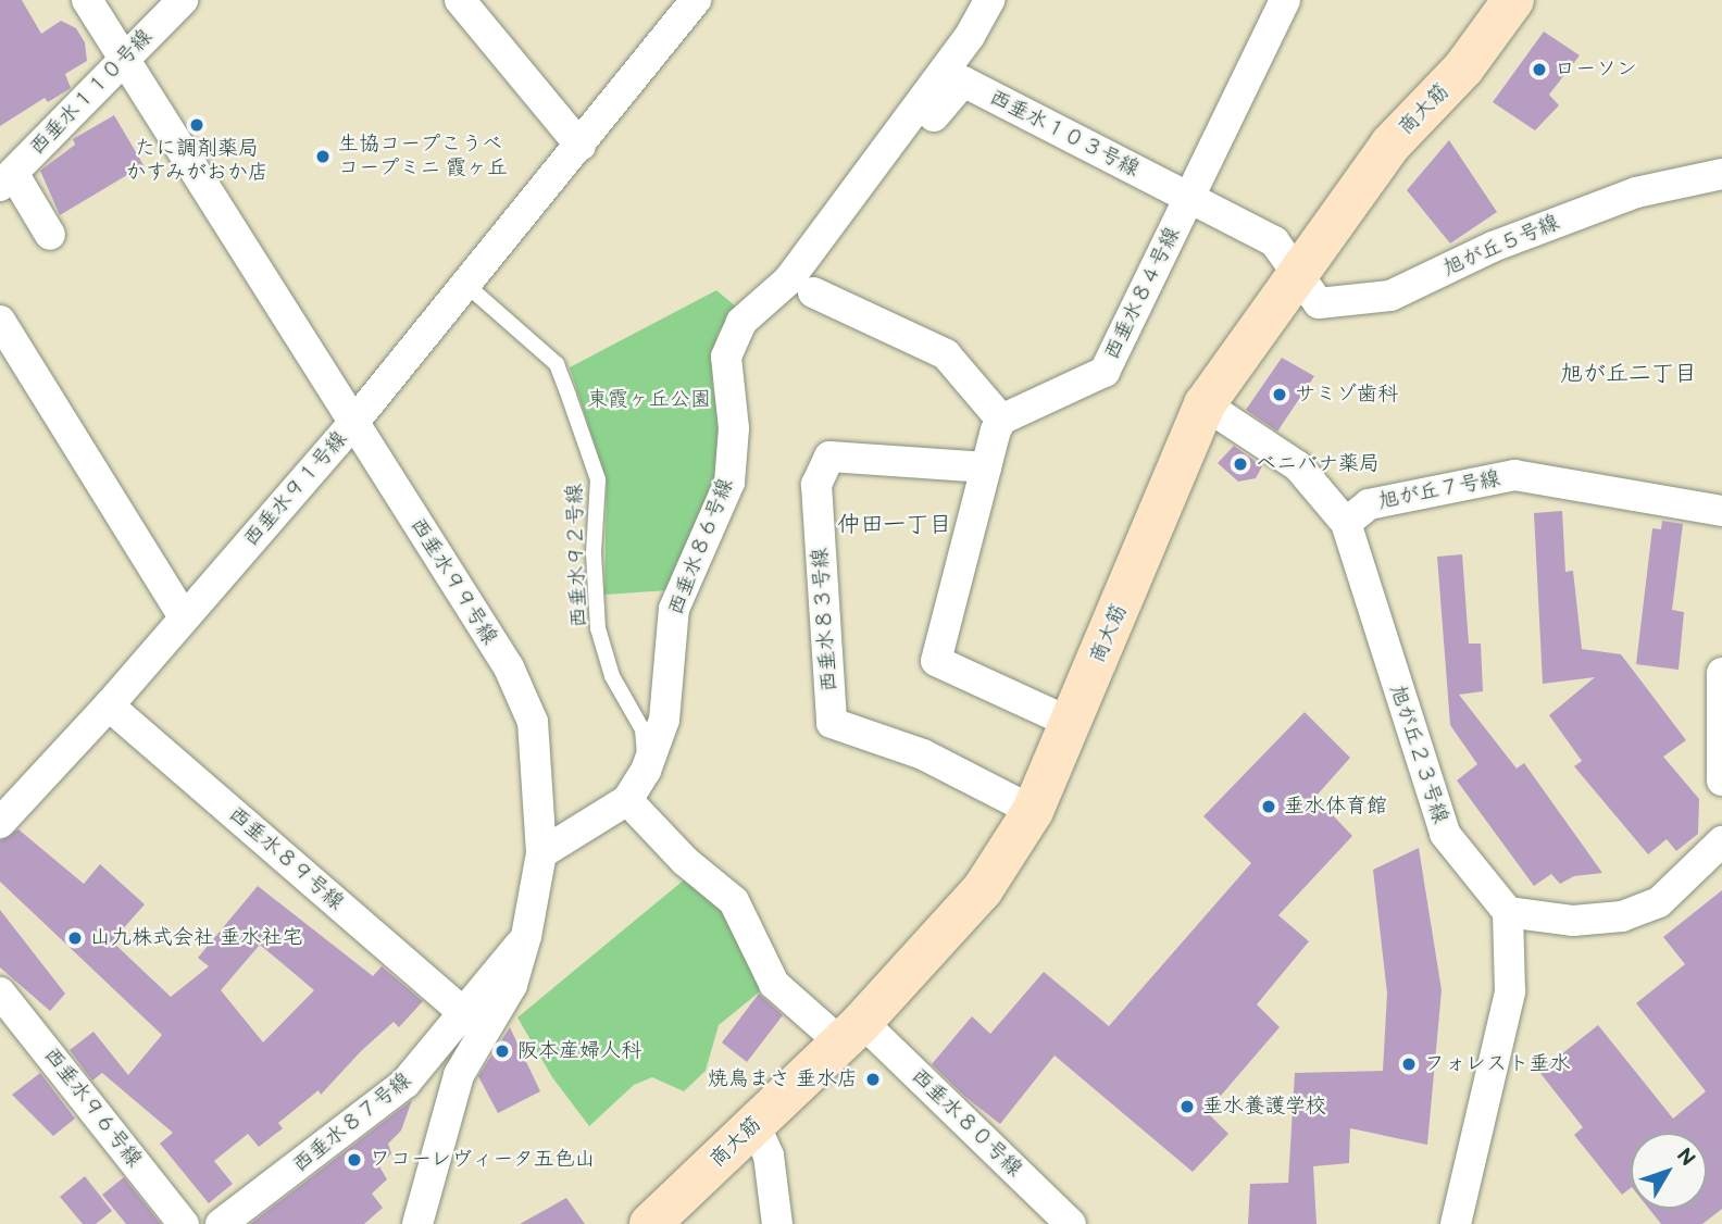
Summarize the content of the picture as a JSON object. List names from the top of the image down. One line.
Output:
{"streets":{"street":["西垂水１１０号線","商大筋","西垂水１０３号線","旭が丘５号線","西垂水８４号線","西垂水９１号線","旭が丘７号線","西垂水８６号線","西垂水９９号線","西垂水８３号線","旭が丘２３号線","西垂水８９号線","西垂水９６号線","西垂水８７号線","西垂水８０号線"],"lane":["西垂水９２号線"]},"crossings":[["西垂水１１０号線","西垂水９９号線"],["商大筋","西垂水１０３号線"],["商大筋","旭が丘５号線"],["商大筋","西垂水８３号線"],["商大筋","西垂水８０号線"],["西垂水１０３号線","旭が丘５号線"],["西垂水１０３号線","西垂水８４号線"],["西垂水１０３号線","西垂水８６号線"],["西垂水９１号線","西垂水９２号線"],["西垂水９１号線","西垂水９９号線"],["西垂水９１号線","西垂水８９号線"],["旭が丘７号線","旭が丘２３号線"],["西垂水８６号線","西垂水９２号線"],["西垂水８６号線","西垂水９９号線"],["西垂水８６号線","西垂水８０号線"],["西垂水９９号線","西垂水８７号線"],["西垂水８９号線","西垂水８７号線"]],"districts":["旭が丘二丁目","仲田一丁目"],"parks":["東霞ヶ丘公園"],"places":["ローソン","たに調剤薬局 かすみがおか店","生協コープこうべ コープミニ 霞ヶ丘","サミゾ歯科","ベニバナ薬局","垂水体育館","山九株式会社 垂水社宅","阪本産婦人科","フォレスト垂水","焼鳥まさ 垂水店","垂水養護学校","ワコーレヴィータ五色山"],"north":"top right"}
